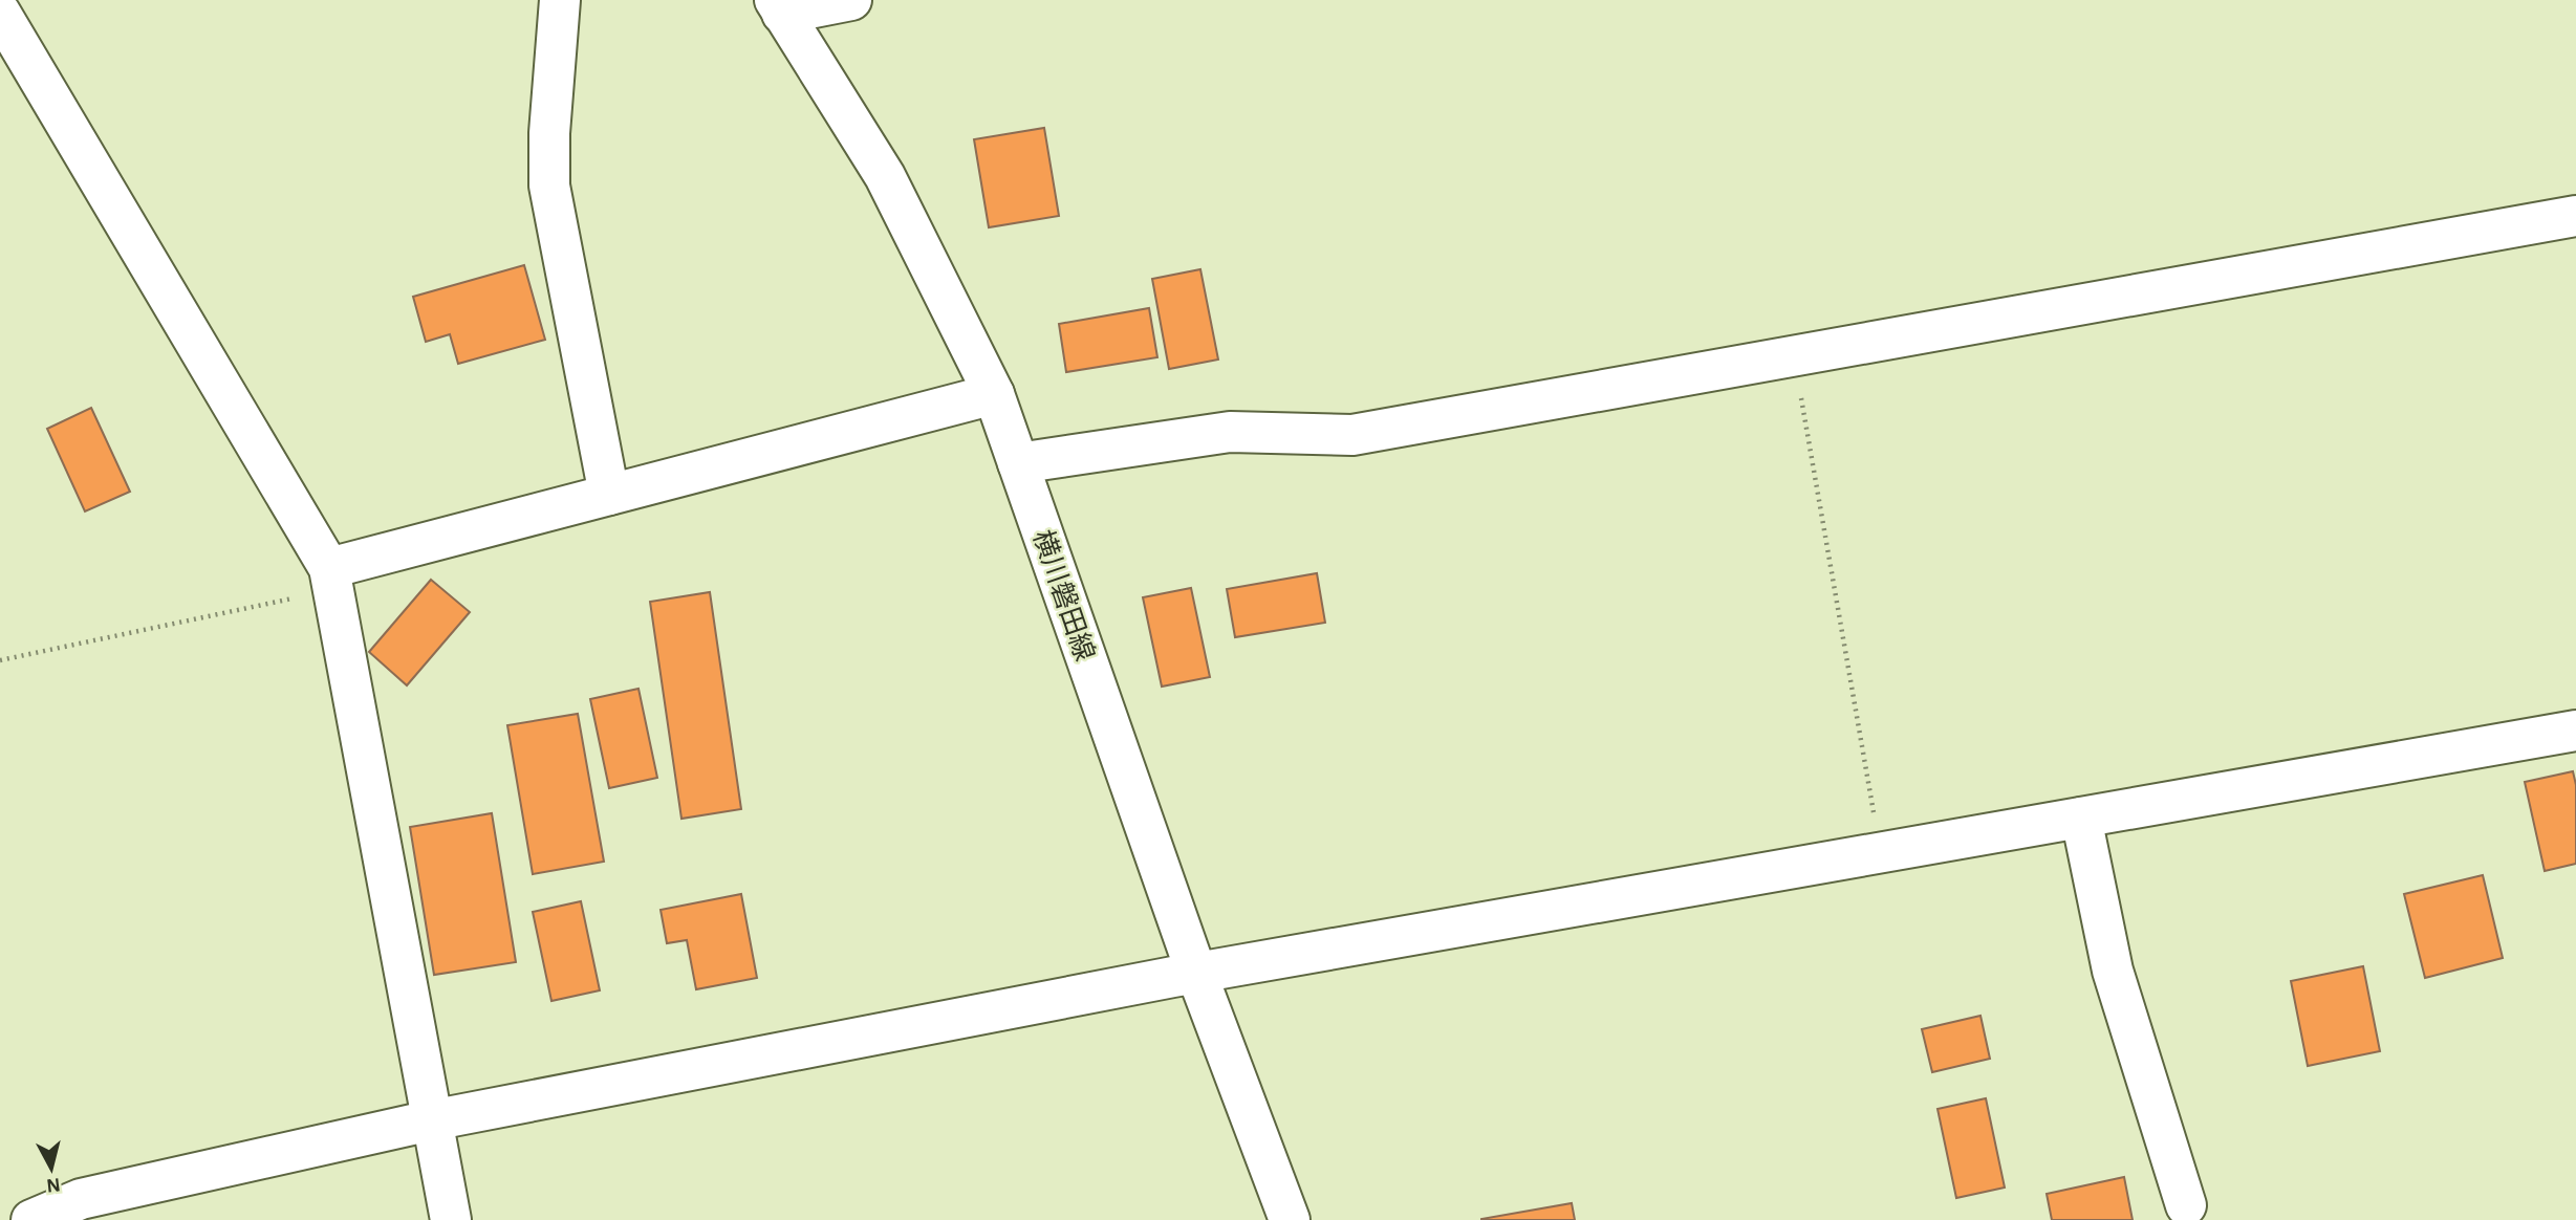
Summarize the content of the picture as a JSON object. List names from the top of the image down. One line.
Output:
{"streets":{"street":["横川磐田線"]},"north":"bottom"}
